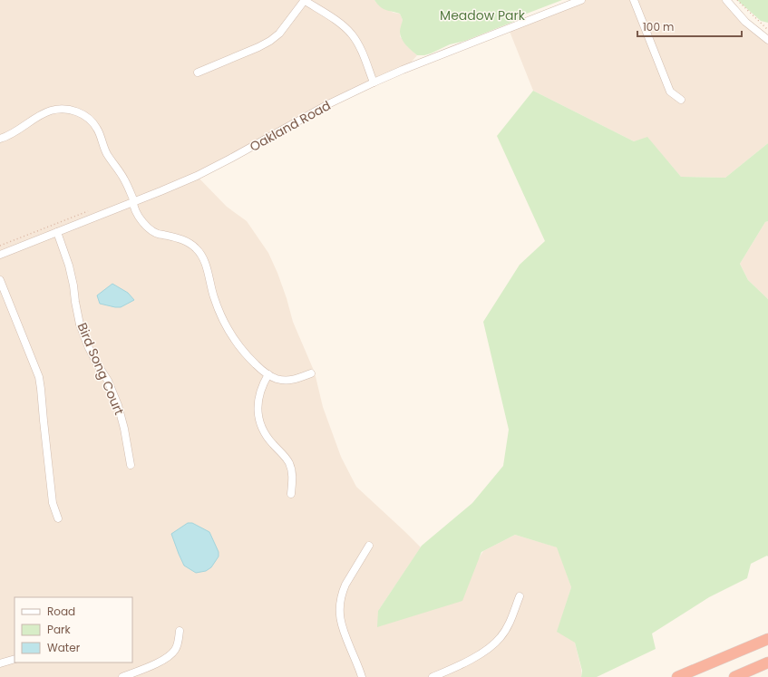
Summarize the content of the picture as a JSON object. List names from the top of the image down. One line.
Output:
{"streets":{"street":["Oakland Road","Bird Song Court"]},"crossings":[["Oakland Road","Bird Song Court"]],"parks":["Meadow Park"],"legend":["Road","Park","Water"],"scale_bar":"100 m"}
